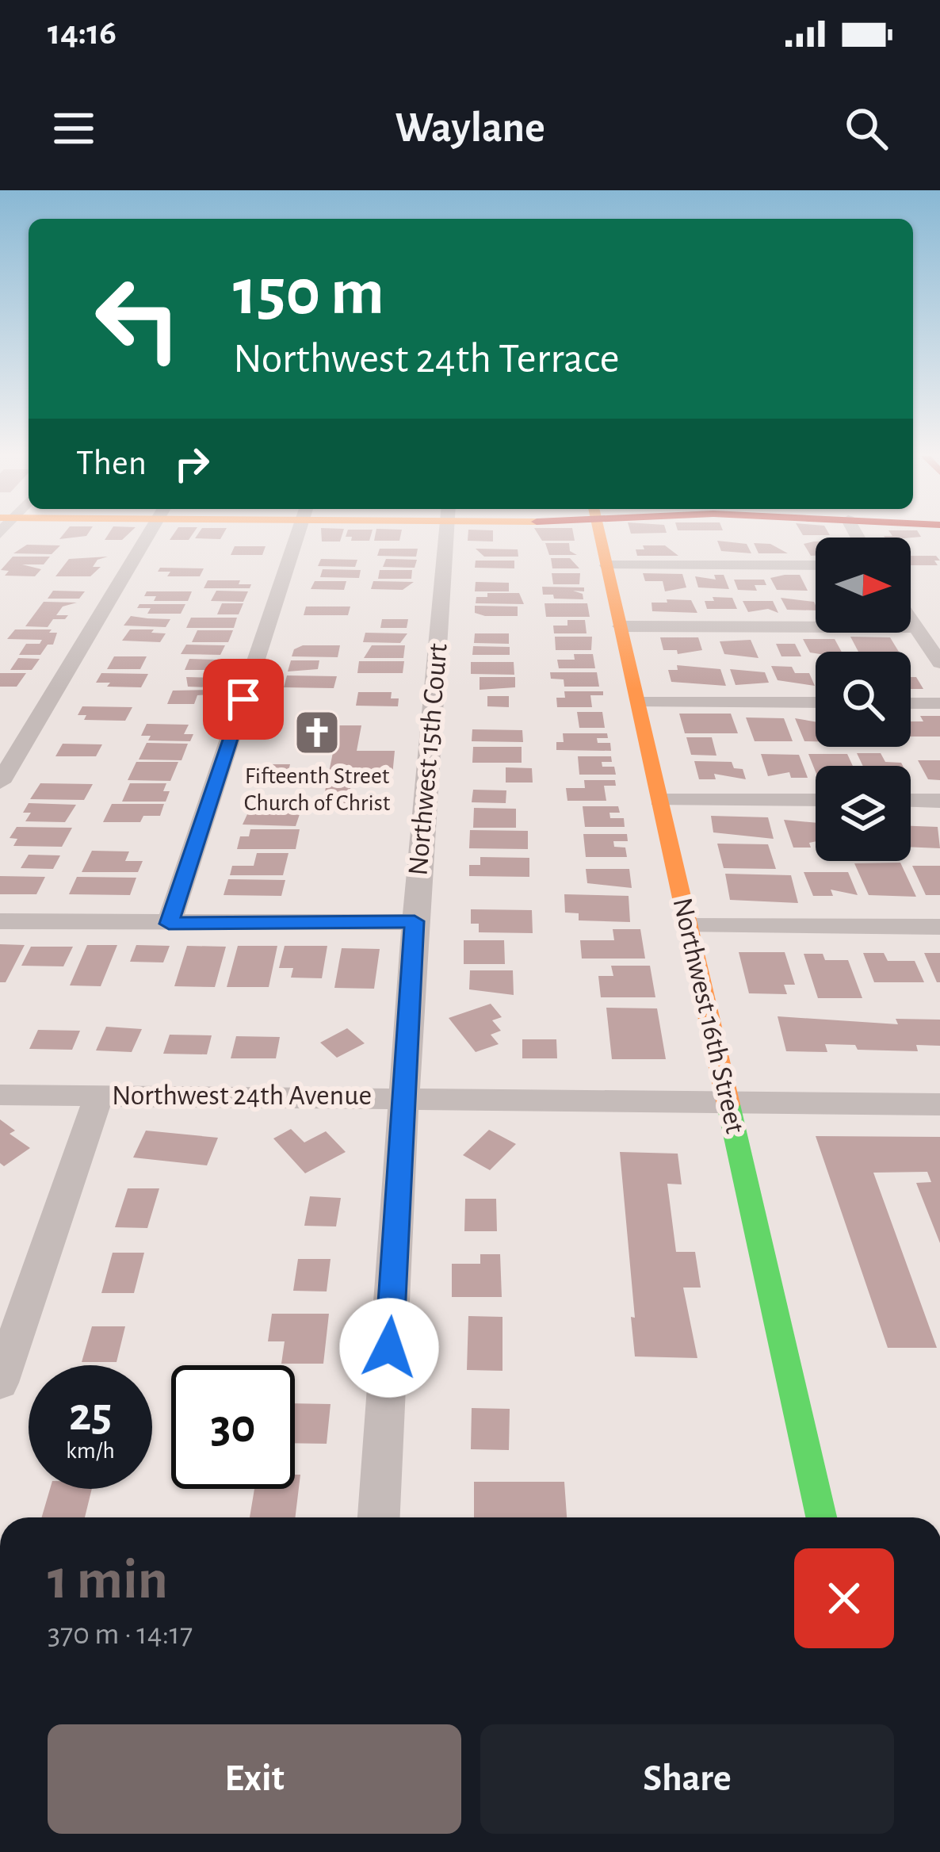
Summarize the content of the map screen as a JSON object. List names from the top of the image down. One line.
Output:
{"streets":{"street":["Northwest 15th Court","Northwest 16th Street","Northwest 24th Avenue"]},"crossings":[["Northwest 15th Court","Northwest 24th Avenue"],["Northwest 16th Street","Northwest 24th Avenue"]],"places":{"church":["Fifteenth Street Church of Christ"]},"north":"right","page":{"status":"14:16","header":"Waylane","turn":["150 m","Northwest 24th Terrace"],"then":"Then","speed":"25 km/h","limit":"30","heading":["1 min","370 m · 14:17"],"buttons":["Exit","Share"]}}
